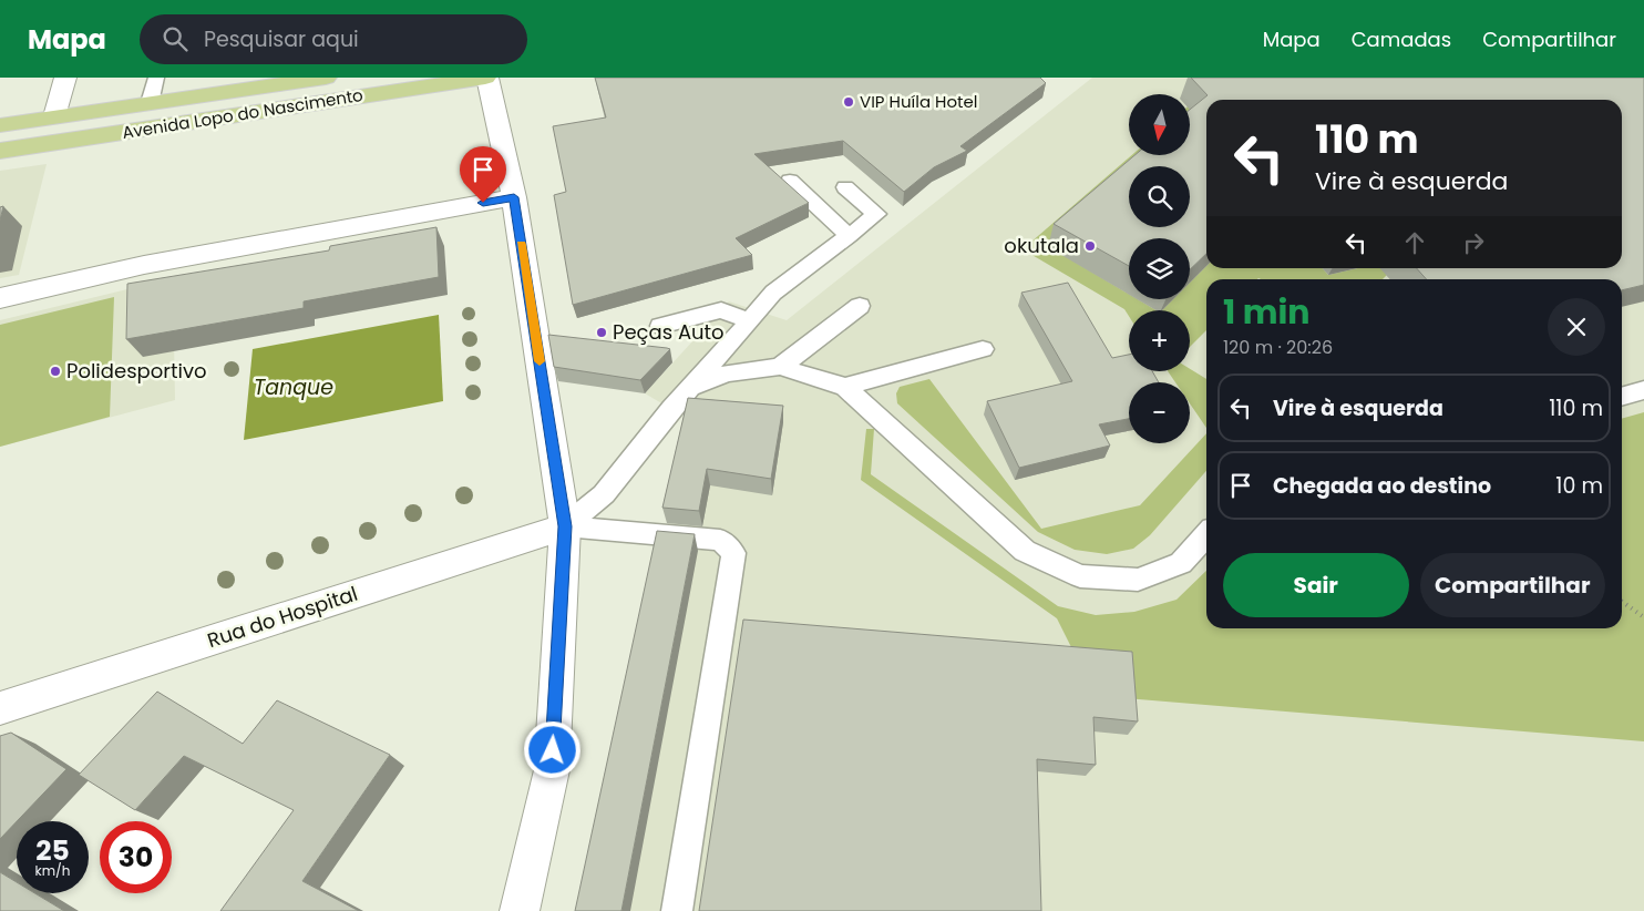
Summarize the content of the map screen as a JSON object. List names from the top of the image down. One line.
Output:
{"streets":{"main road":["Avenida Lopo do Nascimento"],"street":["Rua do Hospital"]},"water":["Tanque"],"places":["VIP Huíla Hotel","okutala","Peças Auto","Polidesportivo"],"north":"bottom","page":{"header":"Mapa","search":"Pesquisar aqui","nav":["Mapa","Camadas","Compartilhar"],"map_buttons":["+","−"],"turn":["110 m","Vire à esquerda"],"heading":["1 min","120 m · 20:26"],"list":[{"name":"Vire à esquerda","value":"110 m"},{"name":"Chegada ao destino","value":"10 m"}],"buttons":["Sair","Compartilhar"],"speed":"25 km/h","limit":"30"}}
